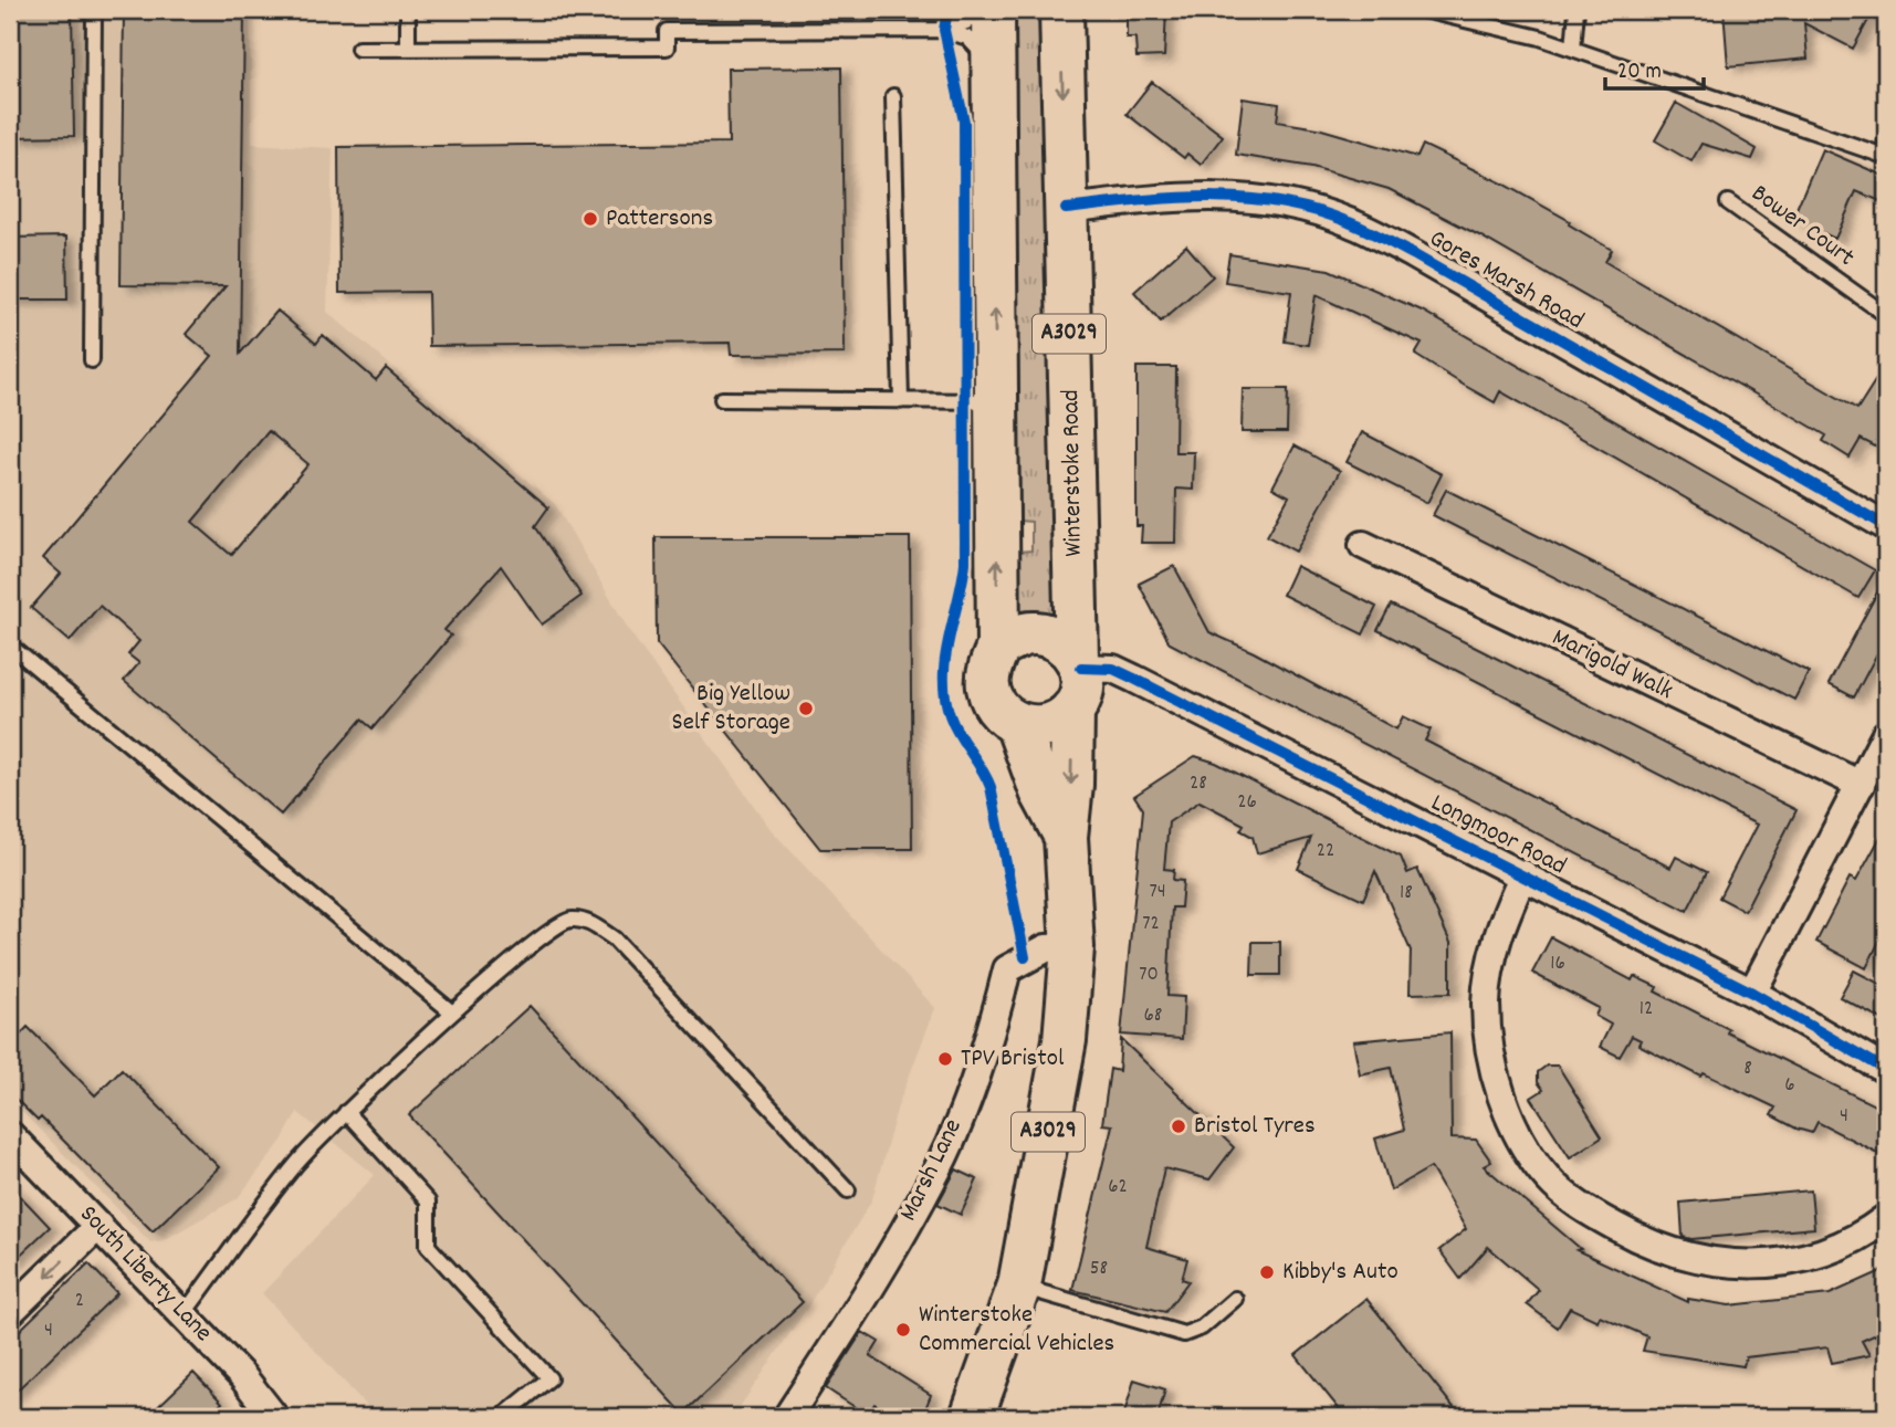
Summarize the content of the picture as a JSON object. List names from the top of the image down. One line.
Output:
{"streets":{"highway":["A3029","Winterstoke Road"],"street":["Gores Marsh Road","Marigold Walk","Longmoor Road","Marsh Lane","South Liberty Lane"],"lane":["Bower Court"]},"crossings":[["Gores Marsh Road","Winterstoke Road"],["Winterstoke Road","Longmoor Road"],["Winterstoke Road","Marsh Lane"]],"places":["Pattersons","Big Yellow Self Storage","TPV Bristol","Bristol Tyres","Kibby's Auto","Winterstoke Commercial Vehicles"],"house_numbers":["28","26","22","74","18","72","16","70","12","68","8","6","4","62","58","2","4"],"scale_bar":"20 m"}
